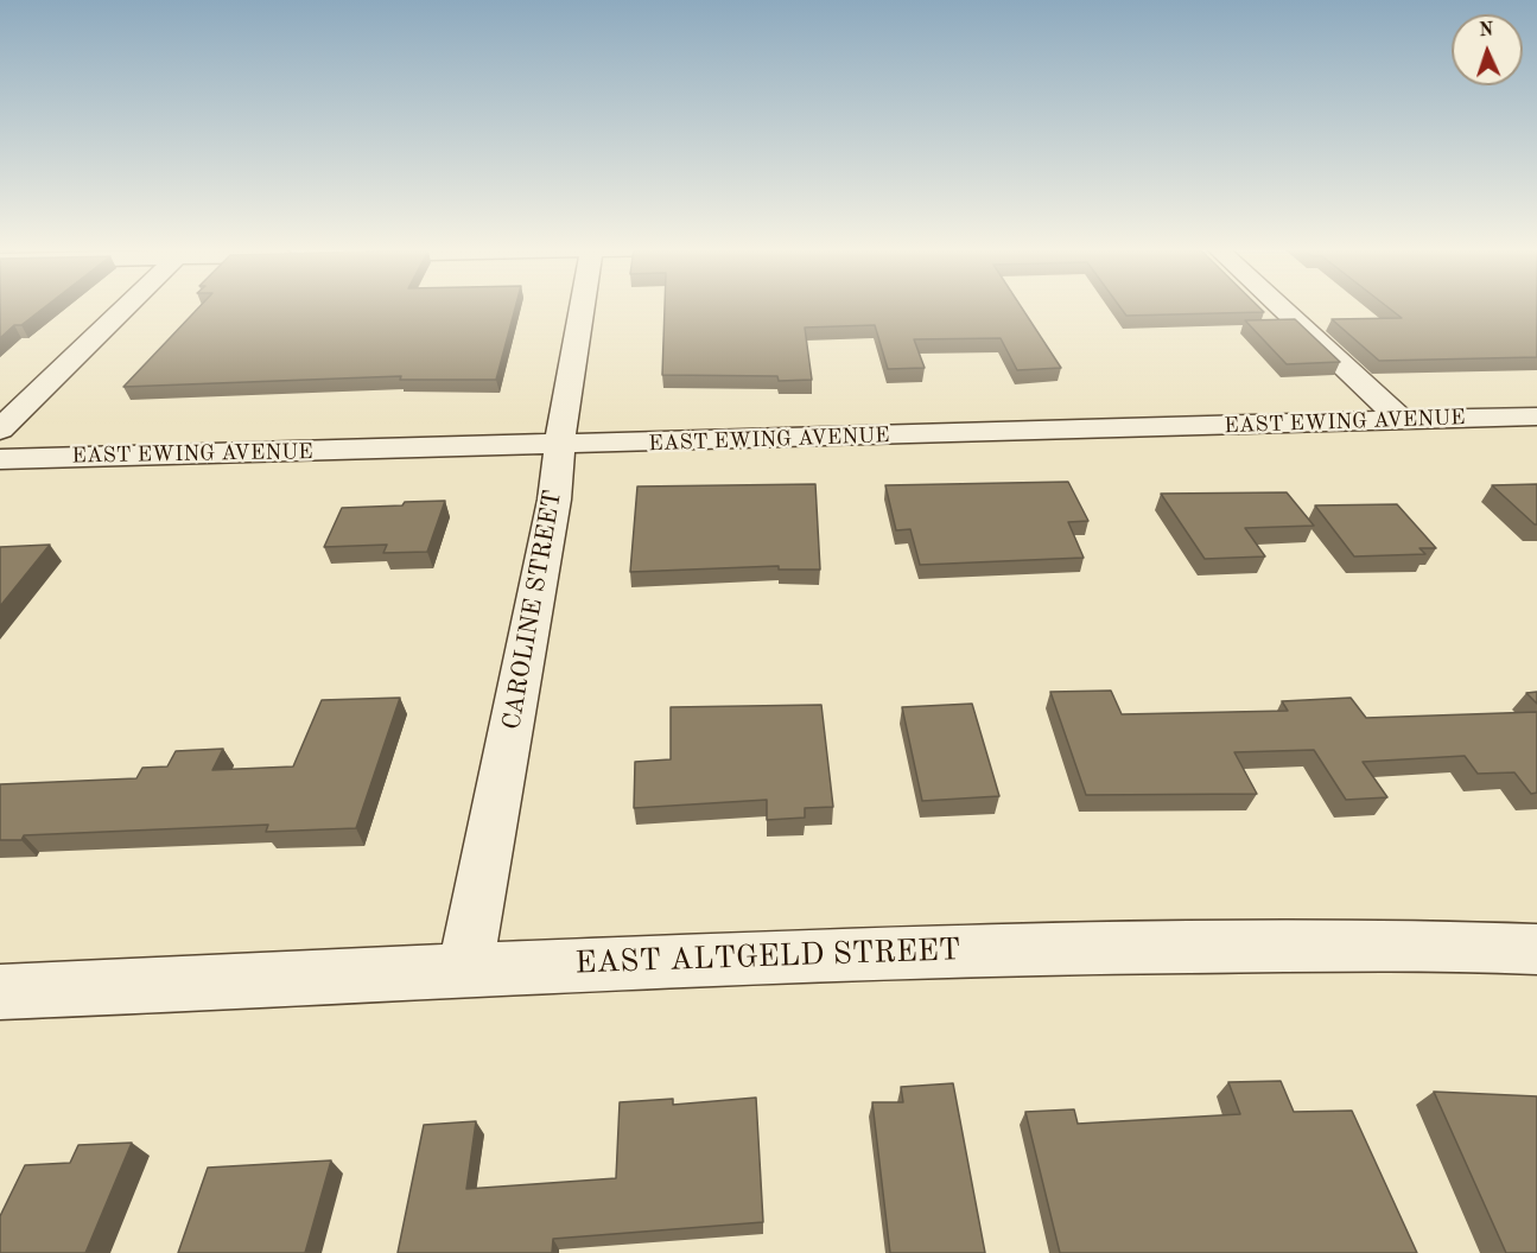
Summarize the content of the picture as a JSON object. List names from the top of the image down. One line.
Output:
{"streets":{"street":["EAST EWING AVENUE","CAROLINE STREET","EAST ALTGELD STREET"]},"crossings":[["EAST EWING AVENUE","CAROLINE STREET"],["CAROLINE STREET","EAST ALTGELD STREET"]],"north":"top"}
